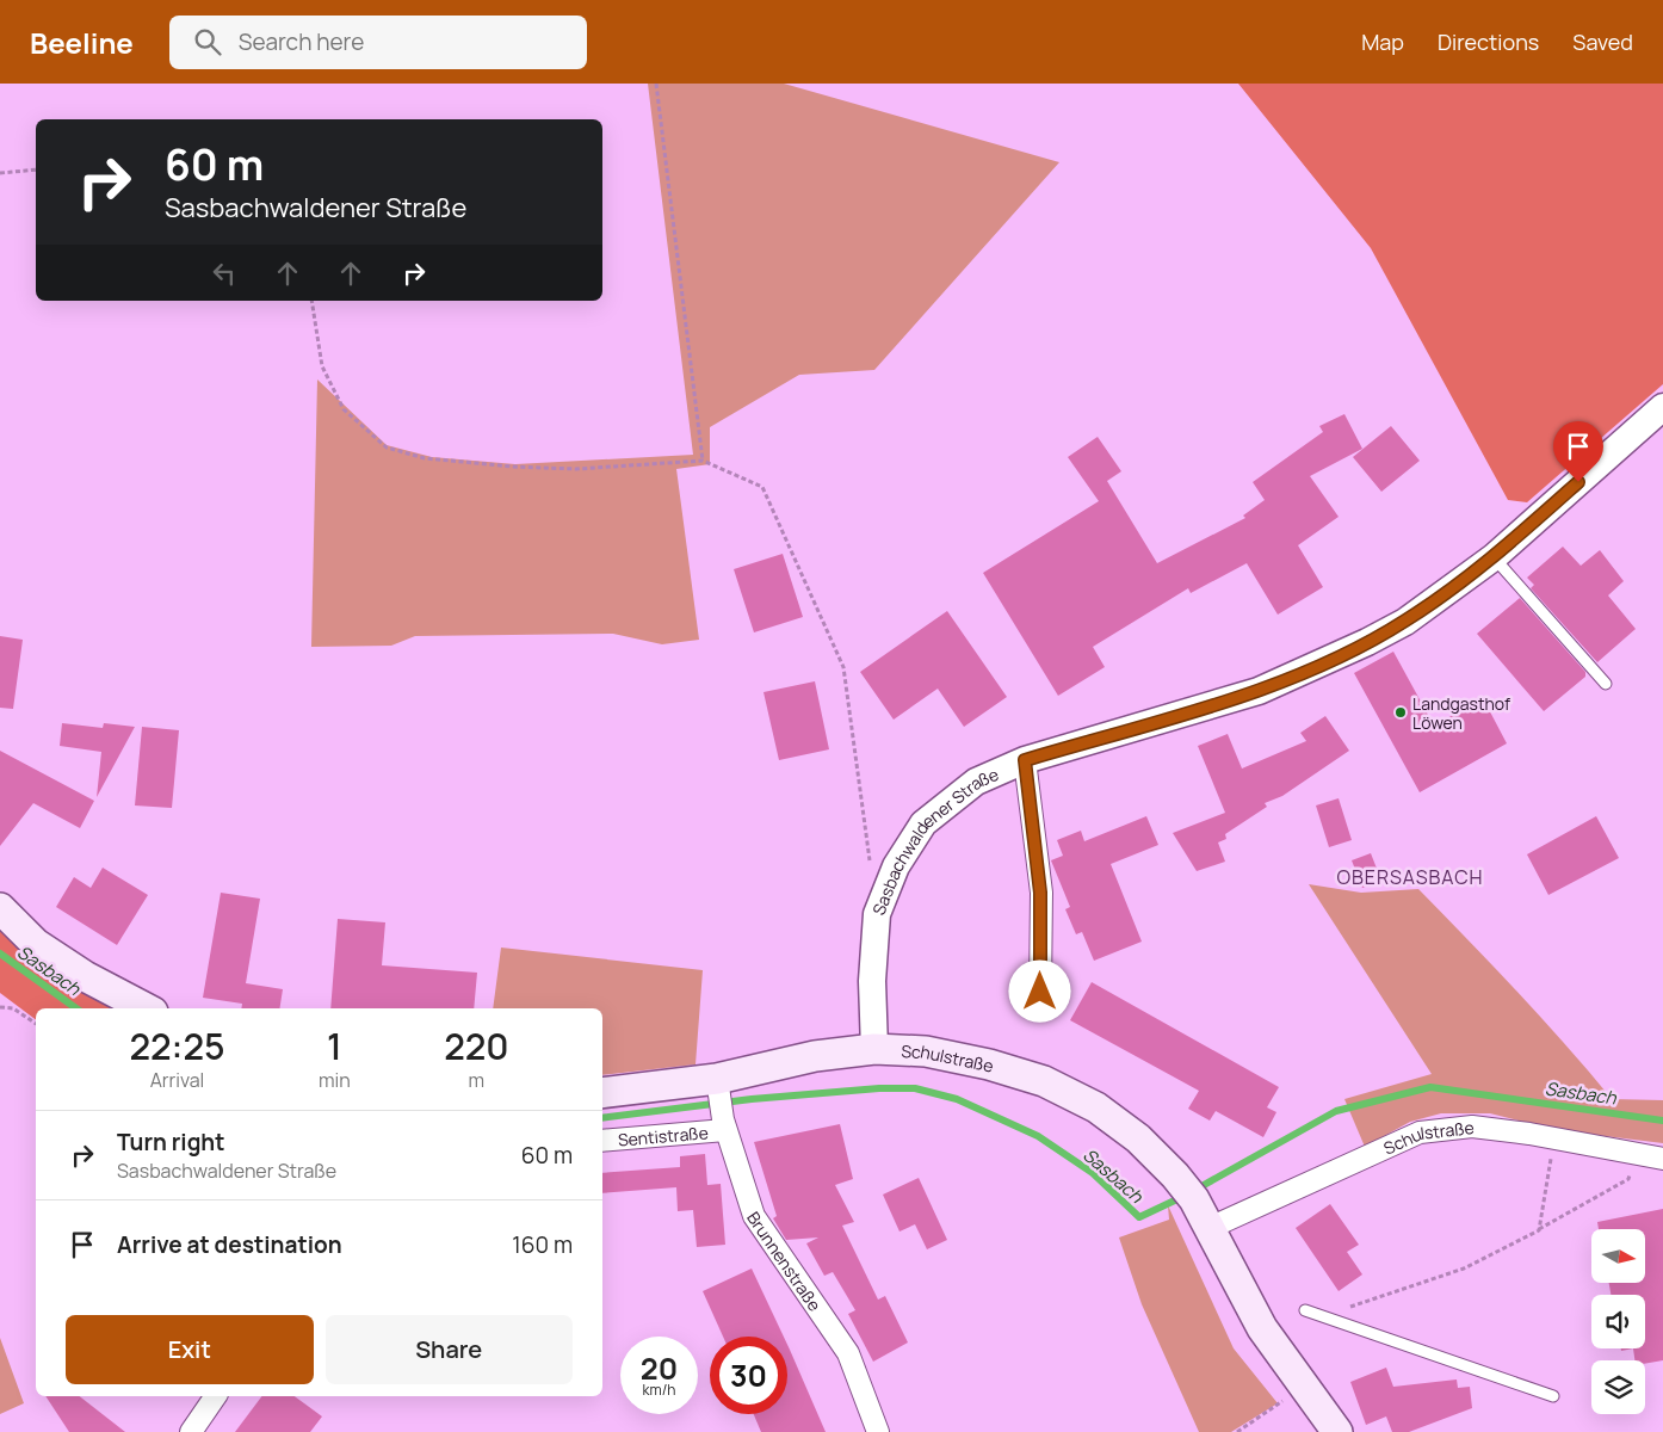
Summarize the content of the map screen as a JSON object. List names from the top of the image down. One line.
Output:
{"streets":{"main road":["Schulstraße"],"street":["Sasbachwaldener Straße","Sentistraße","Brunnenstraße"]},"crossings":[["Sasbachwaldener Straße","Schulstraße"],["Sentistraße","Brunnenstraße"]],"districts":["OBERSASBACH"],"water":["Sasbach"],"places":["Landgasthof Löwen"],"north":"right","page":{"header":"Beeline","search":"Search here","nav":["Map","Directions","Saved"],"turn":["60 m","Sasbachwaldener Straße"],"eta":["22:25","Arrival","1","min","220","m"],"list":[{"name":"Turn right","note":"Sasbachwaldener Straße","value":"60 m"},{"name":"Arrive at destination","value":"160 m"}],"buttons":["Exit","Share"],"speed":"20 km/h","limit":"30"}}
